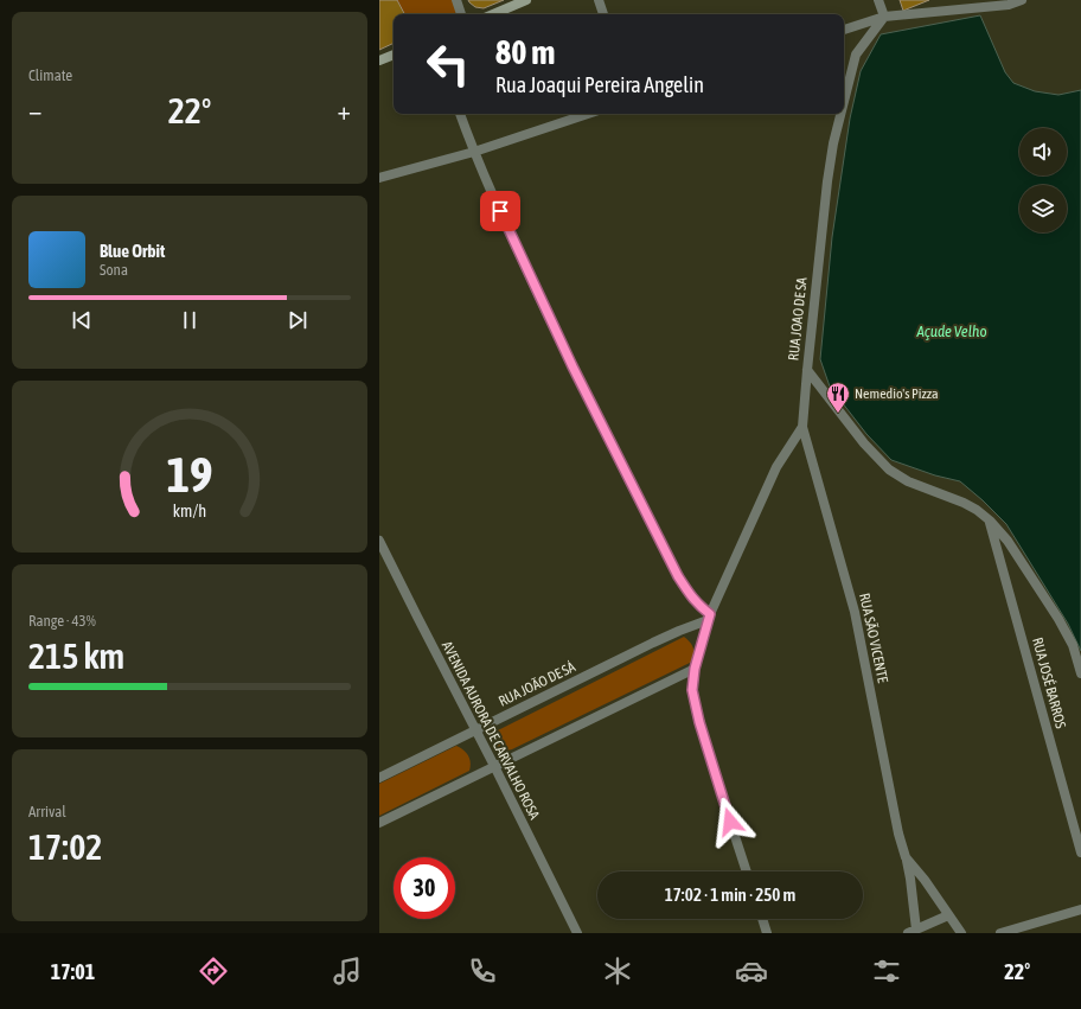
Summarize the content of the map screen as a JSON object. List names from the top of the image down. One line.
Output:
{"streets":{"street":["RUA JOAO DE SA","RUA SÃO VICENTE","RUA JOSÉ BARROS","RUA JOÃO DE SÁ","AVENIDA AURORA DE CARVALHO ROSA"]},"crossings":[["RUA JOAO DE SA","RUA SÃO VICENTE"],["RUA JOAO DE SA","RUA JOÃO DE SÁ"],["RUA JOÃO DE SÁ","AVENIDA AURORA DE CARVALHO ROSA"]],"water":["Açude Velho"],"places":{"restaurant":["Nemedio's Pizza"]},"page":{"tile":["Climate",["Range · 43%","215 km"],["Arrival","17:02"]],"turn":["80 m","Rua Joaqui Pereira Angelin"],"heat":["−","22°","+"],"song":["Blue Orbit","Sona"],"limit":"30","trip":"17:02 · 1 min · 250 m","tabs":["17:01","22°"],"gauge":["19","km/h"]}}
